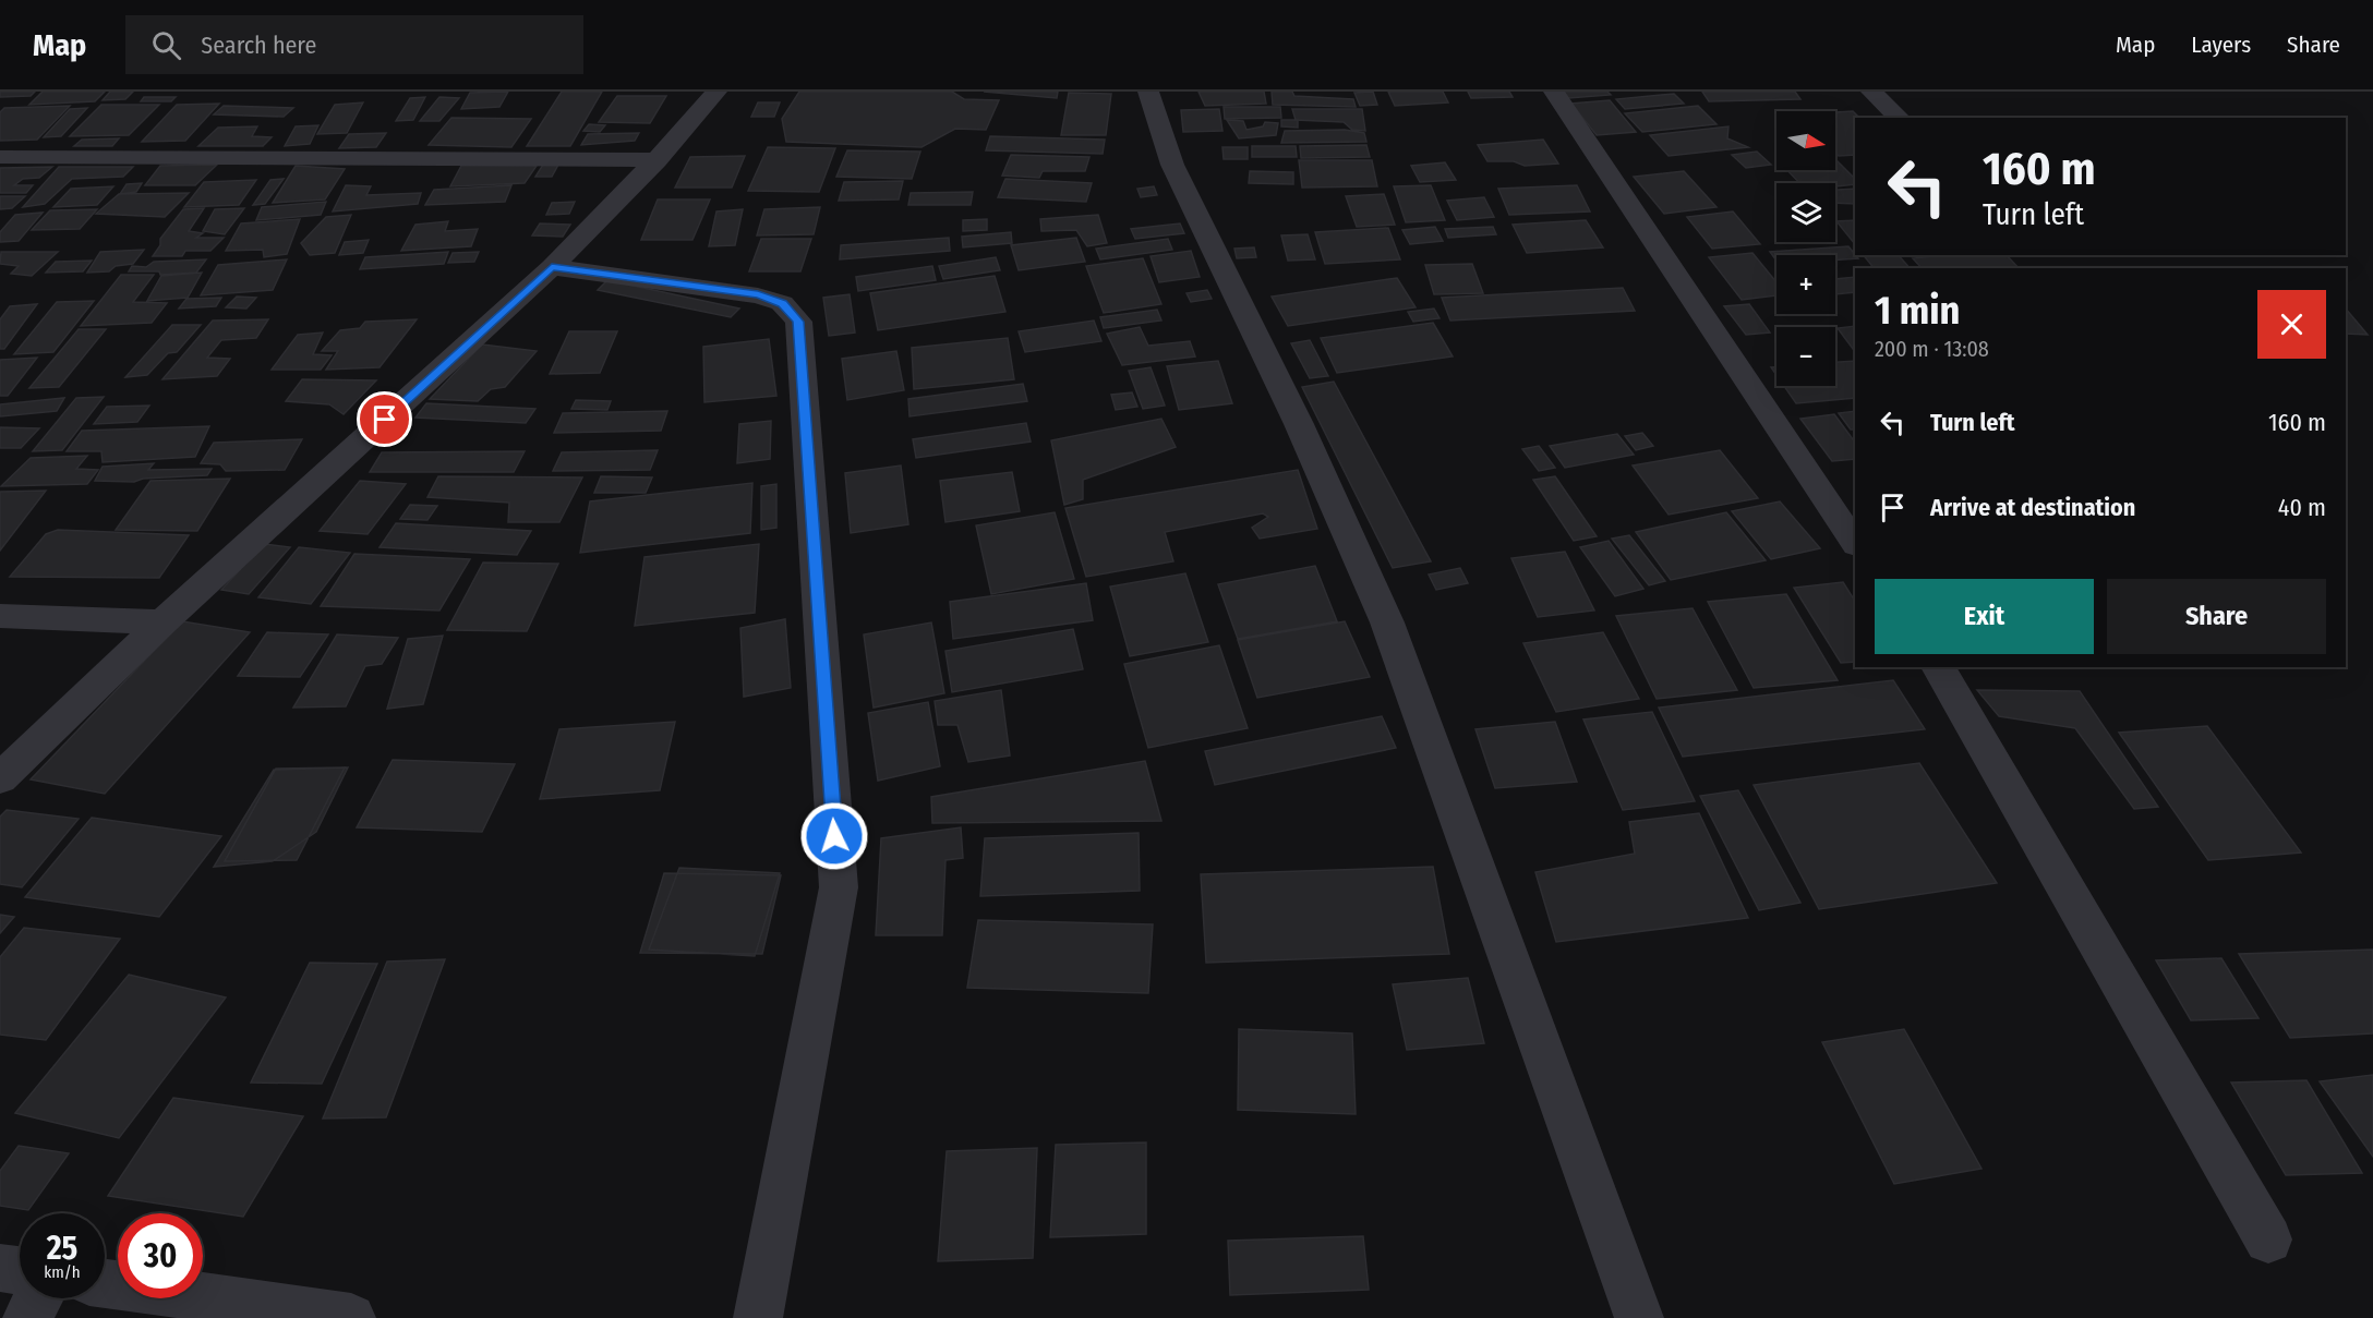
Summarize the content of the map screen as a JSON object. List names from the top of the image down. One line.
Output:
{"north":"right","page":{"header":"Map","search":"Search here","nav":["Map","Layers","Share"],"map_buttons":["+","−"],"turn":["160 m","Turn left"],"heading":["1 min","200 m · 13:08"],"list":[{"name":"Turn left","value":"160 m"},{"name":"Arrive at destination","value":"40 m"}],"buttons":["Exit","Share"],"speed":"25 km/h","limit":"30"}}
